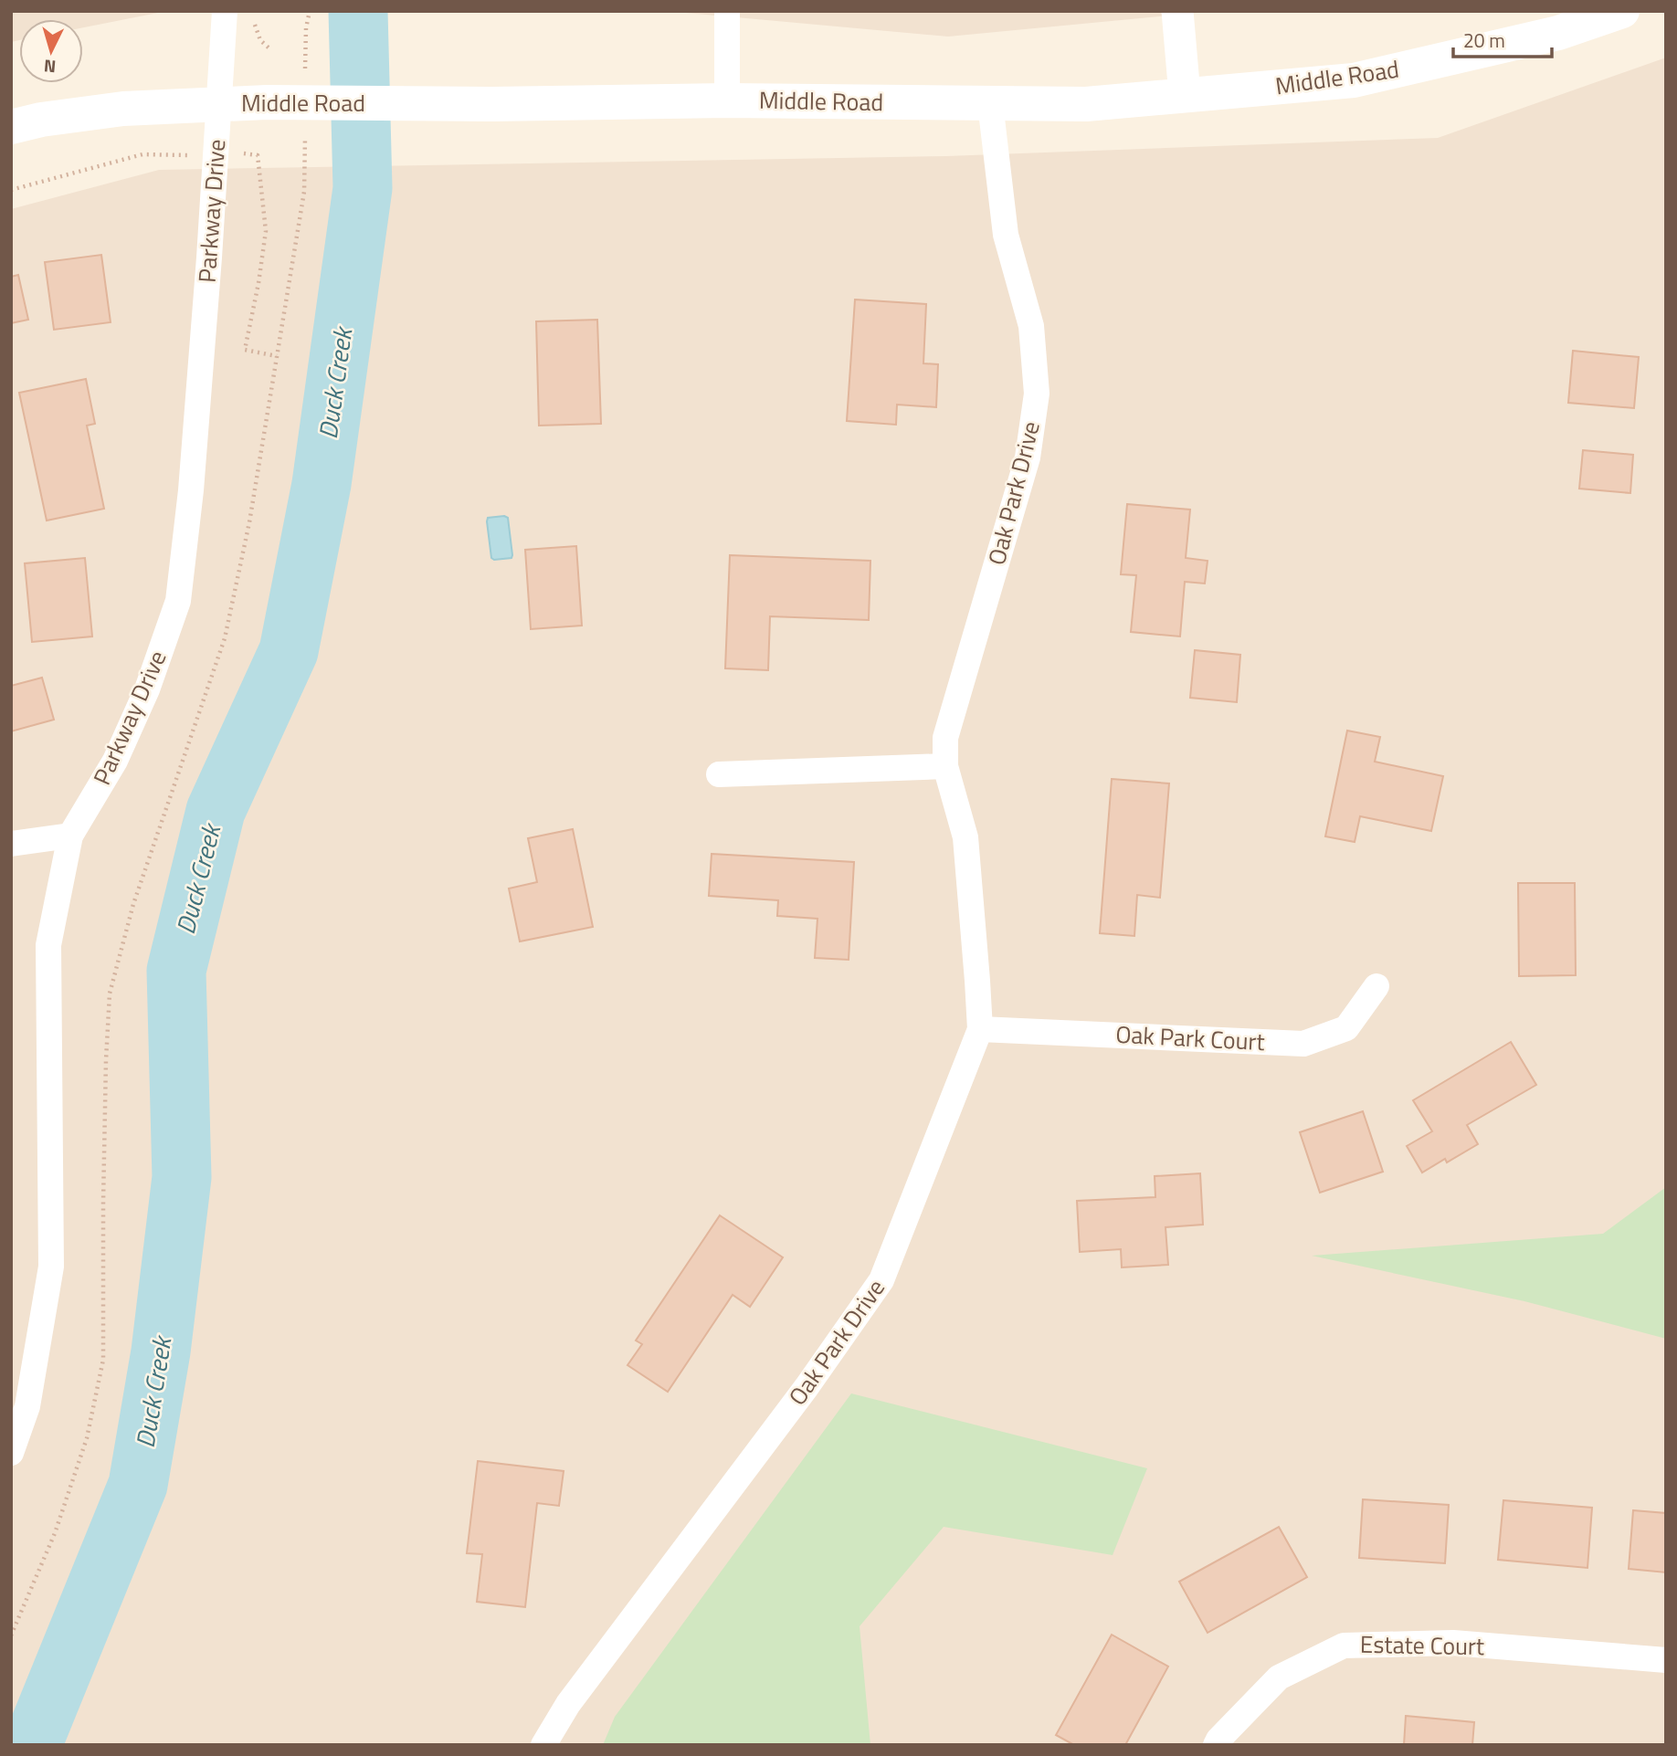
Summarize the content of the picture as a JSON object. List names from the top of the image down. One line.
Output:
{"streets":{"main road":["Middle Road"],"street":["Parkway Drive","Oak Park Drive","Oak Park Court","Estate Court"]},"crossings":[["Middle Road","Parkway Drive"],["Middle Road","Oak Park Drive"],["Oak Park Drive","Oak Park Court"]],"water":["Duck Creek"],"scale_bar":"20 m","north":"bottom"}
